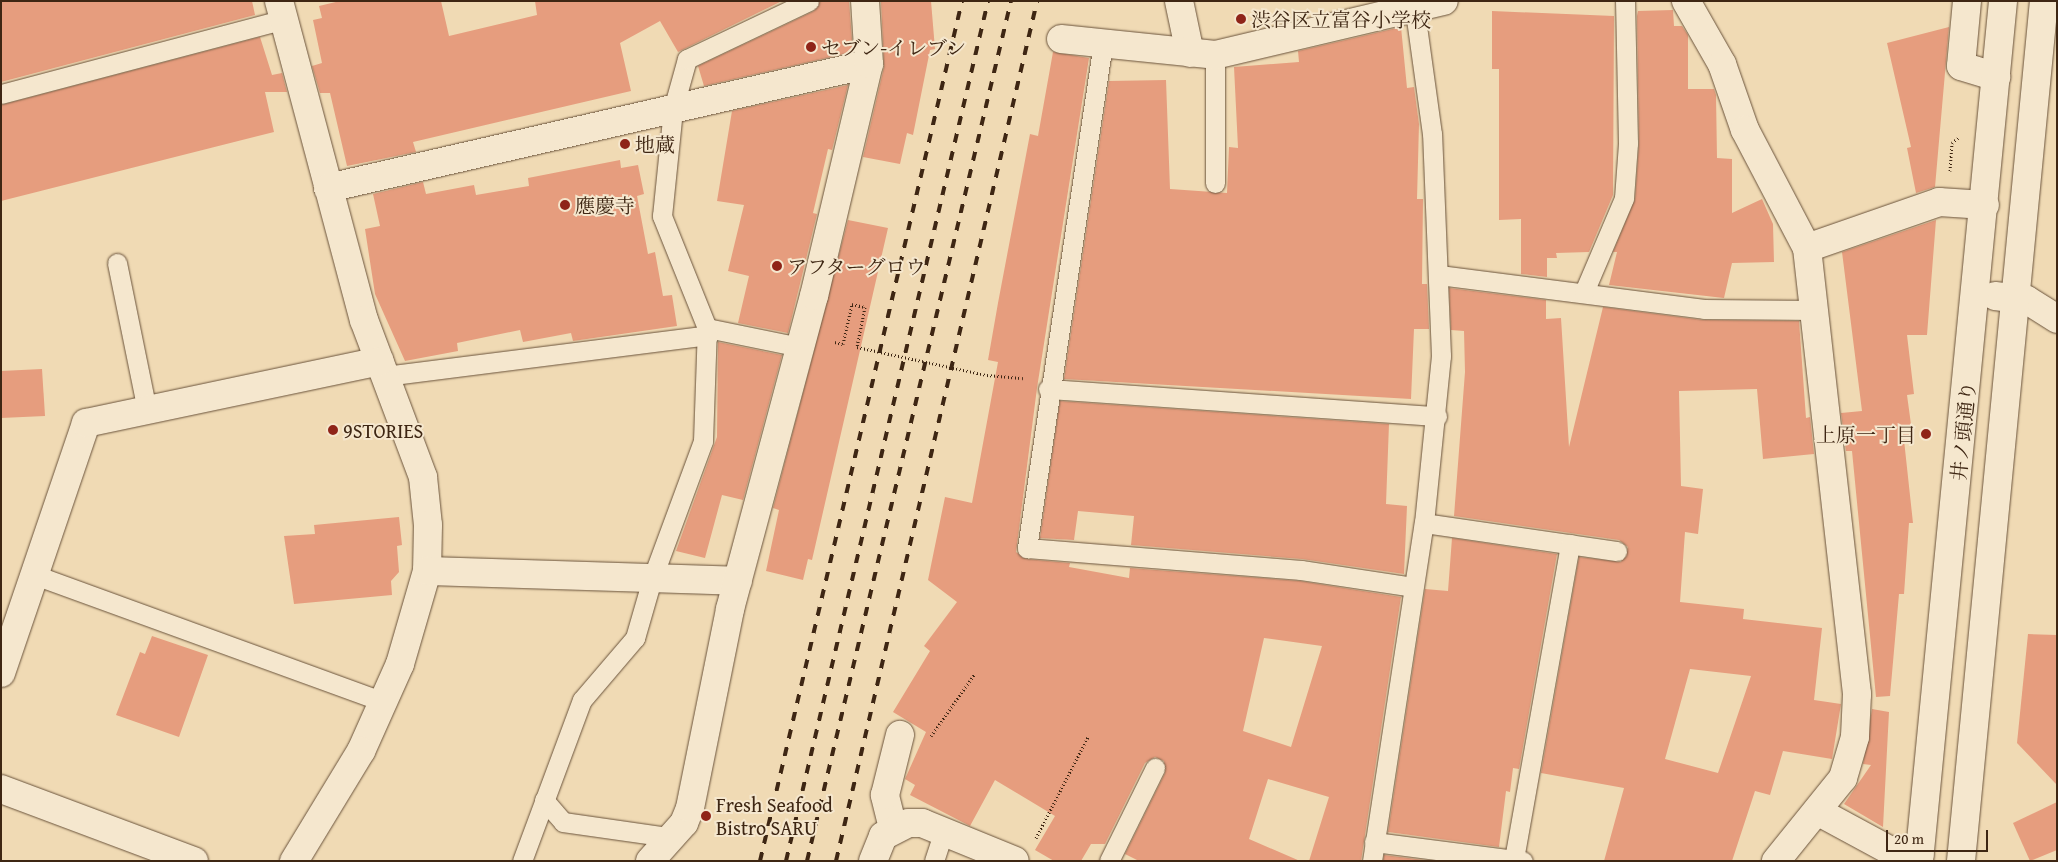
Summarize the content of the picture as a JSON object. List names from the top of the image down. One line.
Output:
{"streets":{"street":["井ノ頭通り"]},"places":["渋谷区立富谷小学校","セブン-イレブン","地蔵","應慶寺","アフターグロウ","9STORIES","上原一丁目","Fresh Seafood Bistro SARU"],"scale_bar":"20 m"}
